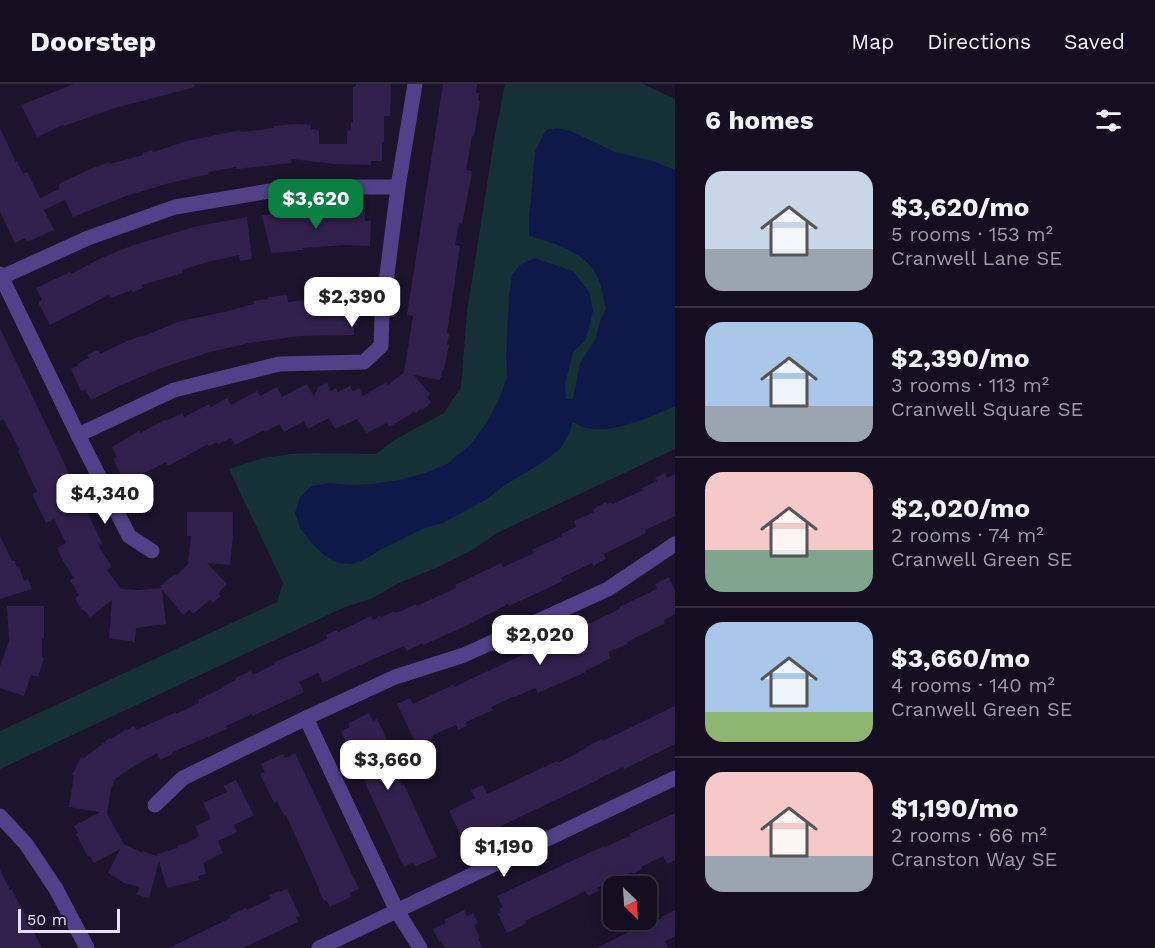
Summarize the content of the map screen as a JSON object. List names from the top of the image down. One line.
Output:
{"scale_bar":"50 m","north":"bottom right","page":{"header":"Doorstep","nav":["Map","Directions","Saved"],"heading":"6 homes","list":[{"name":"$3,620/mo","note":"5 rooms · 153 m² · Cranwell Lane SE"},{"name":"$2,390/mo","note":"3 rooms · 113 m² · Cranwell Square SE"},{"name":"$2,020/mo","note":"2 rooms · 74 m² · Cranwell Green SE"},{"name":"$3,660/mo","note":"4 rooms · 140 m² · Cranwell Green SE"},{"name":"$1,190/mo","note":"2 rooms · 66 m² · Cranston Way SE"}],"price":["$3,620","$2,390","$4,340","$2,020","$3,660","$1,190"],"scale":"50 m"}}
